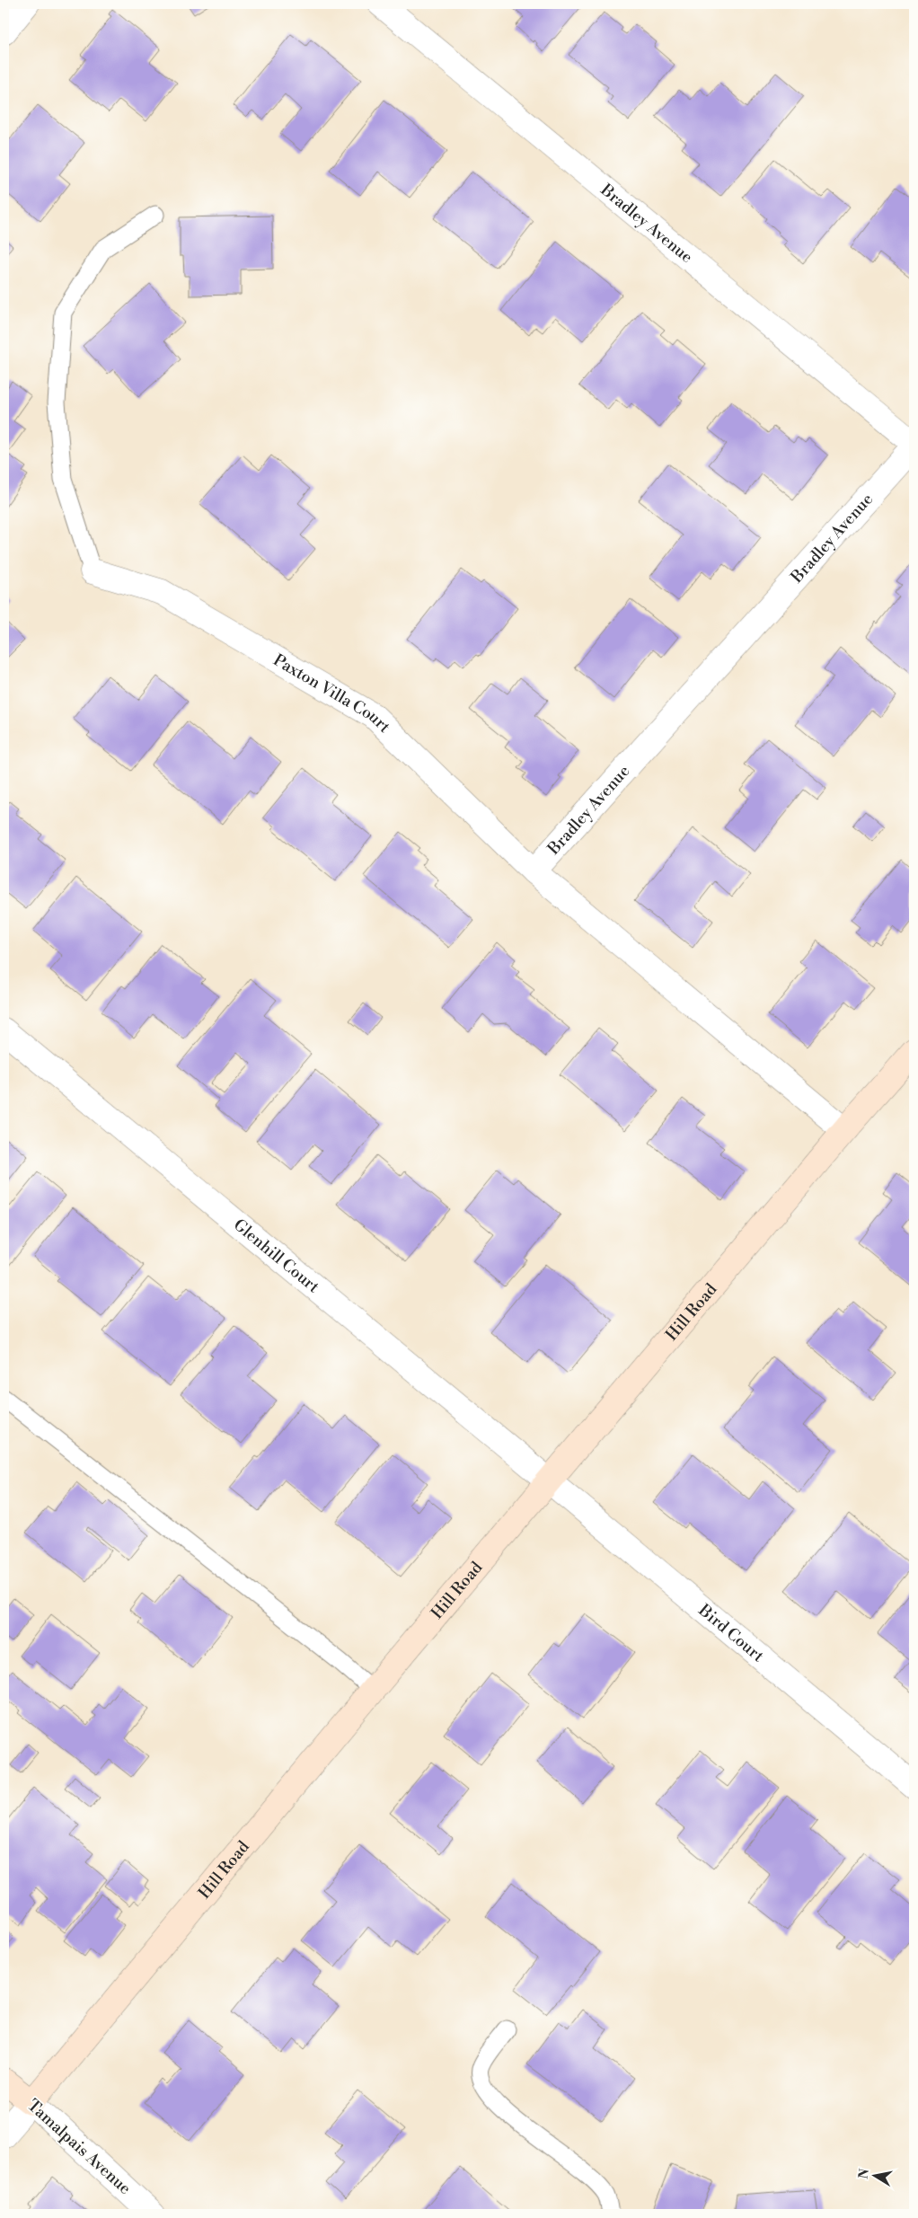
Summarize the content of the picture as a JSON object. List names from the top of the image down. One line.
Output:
{"streets":{"street":["Bradley Avenue","Paxton Villa Court","Glenhill Court","Hill Road","Bird Court","Tamalpais Avenue"]},"crossings":[["Bradley Avenue","Paxton Villa Court"],["Glenhill Court","Hill Road"],["Glenhill Court","Bird Court"],["Hill Road","Bird Court"],["Hill Road","Tamalpais Avenue"]],"north":"left"}
